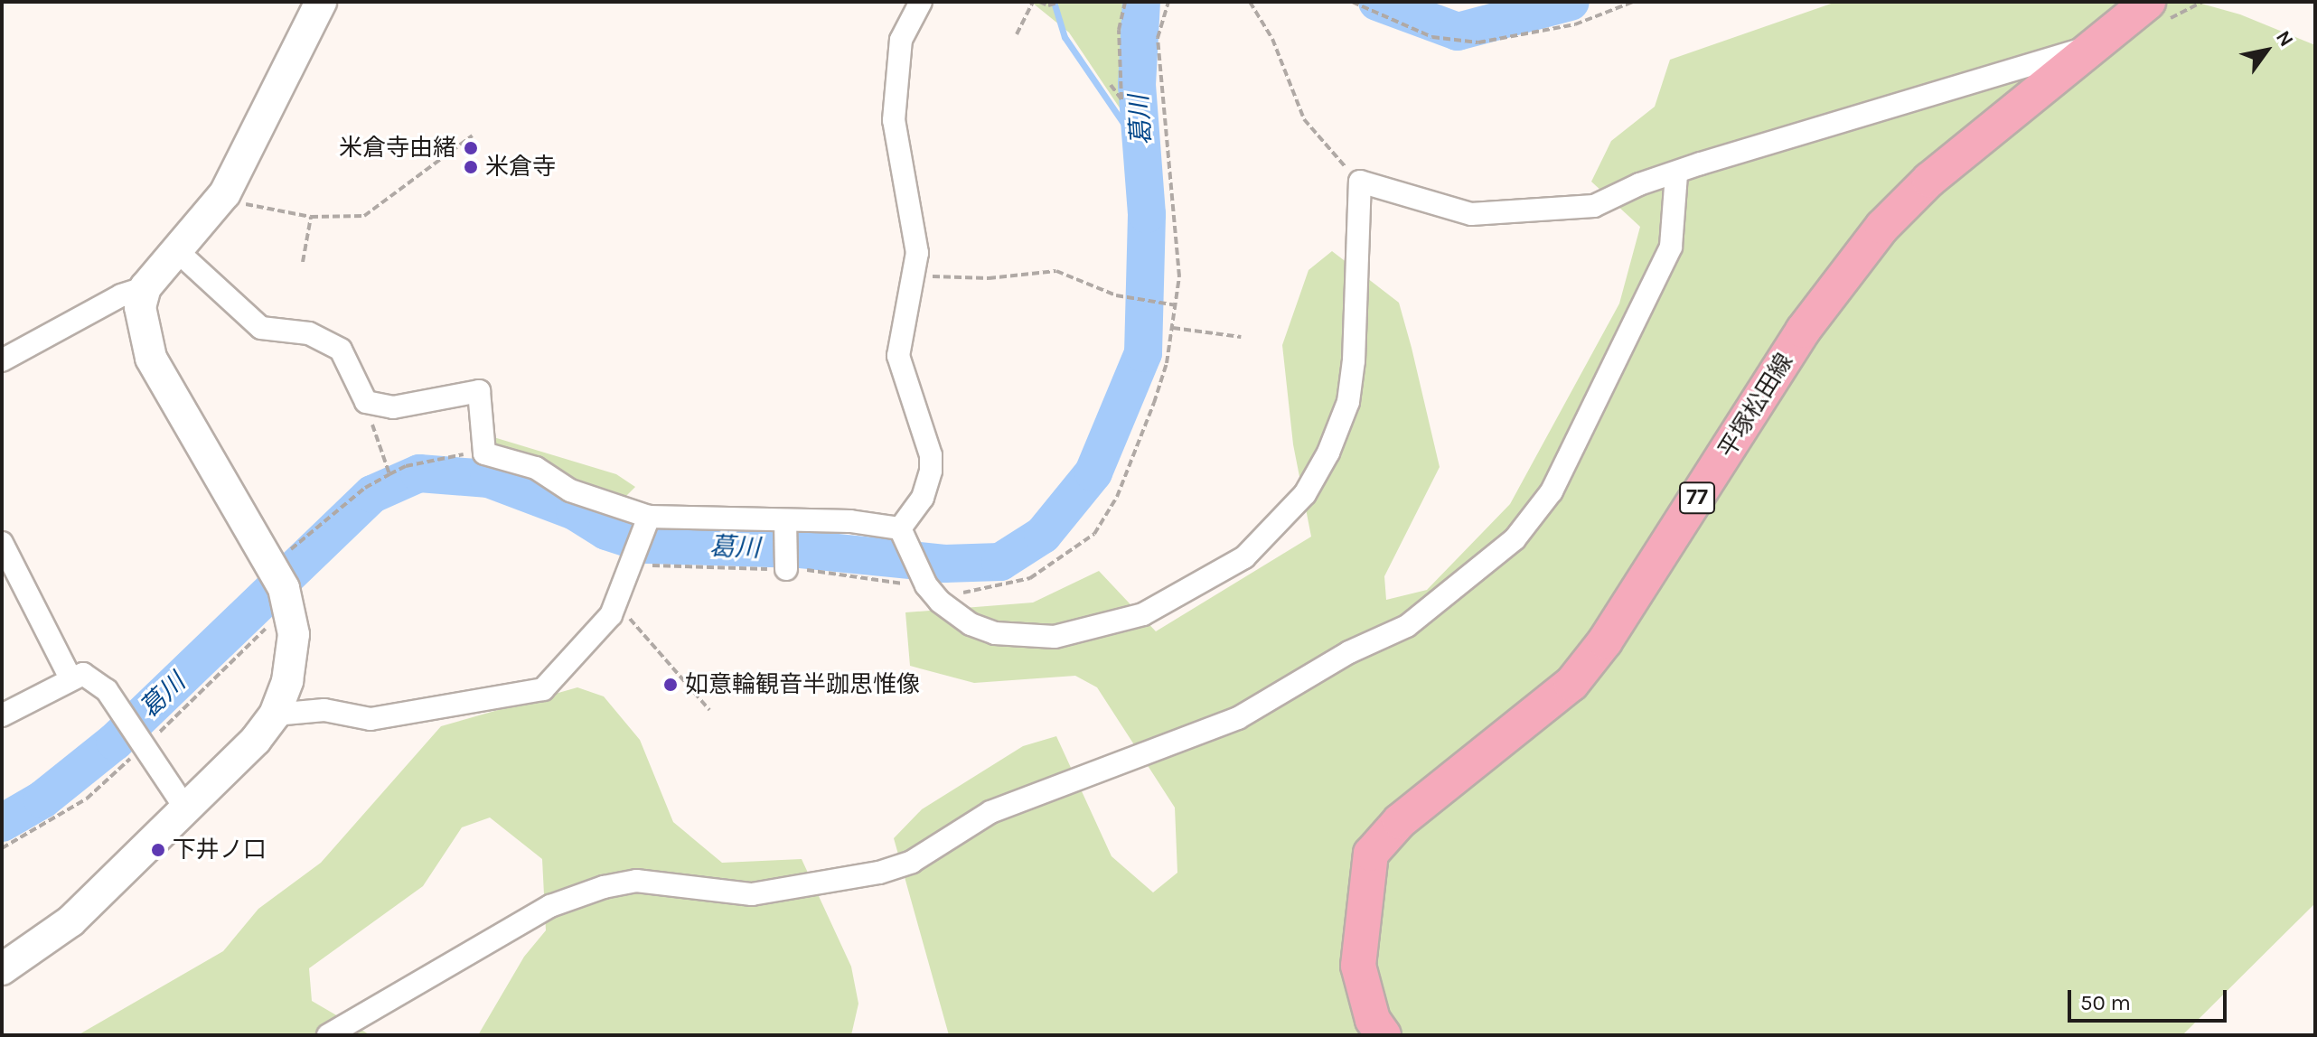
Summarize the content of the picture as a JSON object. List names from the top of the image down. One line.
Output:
{"streets":{"main road":["平塚松田線","77"]},"water":["葛川"],"places":["米倉寺由緒","米倉寺","如意輪観音半跏思惟像","下井ノ口"],"scale_bar":"50 m","north":"top right"}
